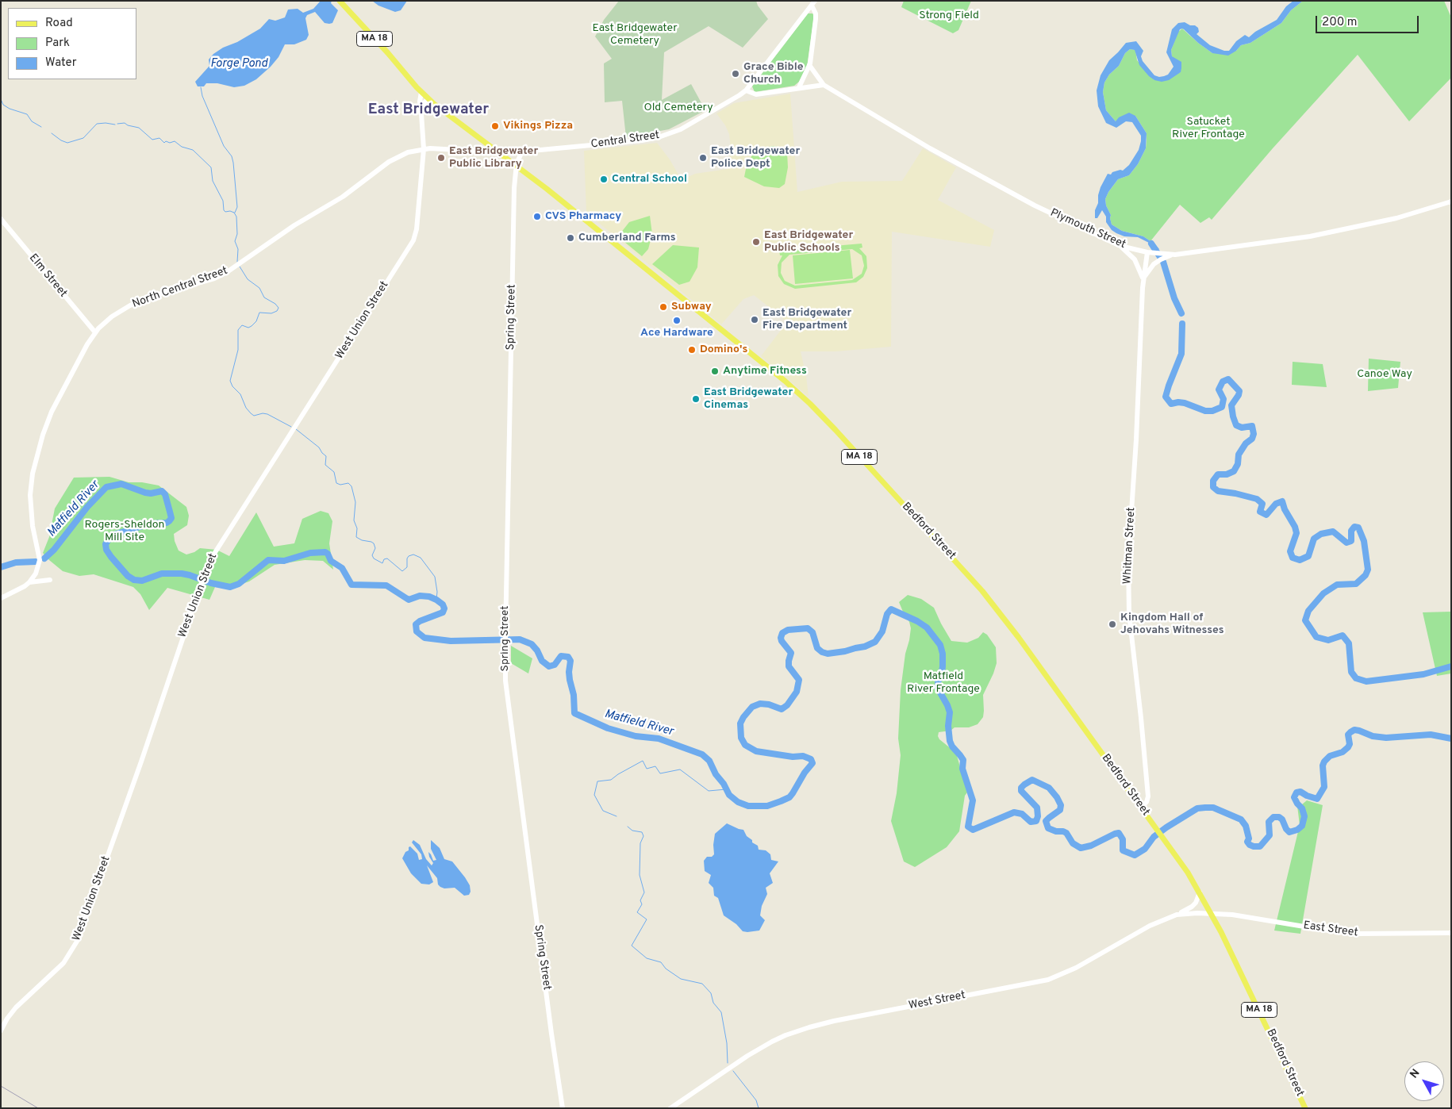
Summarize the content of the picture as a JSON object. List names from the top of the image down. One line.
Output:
{"streets":{"main road":["MA 18","Central Street","Plymouth Street","Elm Street","North Central Street","Spring Street","West Union Street","Bedford Street","Whitman Street","East Street","West Street"]},"crossings":[["Central Street","North Central Street"],["Central Street","Spring Street"],["Central Street","Bedford Street"],["Plymouth Street","Whitman Street"],["Elm Street","North Central Street"],["North Central Street","West Union Street"],["North Central Street","Bedford Street"],["Spring Street","Bedford Street"],["West Union Street","Bedford Street"],["Bedford Street","Whitman Street"],["Bedford Street","East Street"],["Bedford Street","West Street"],["East Street","West Street"]],"districts":["East Bridgewater"],"water":["Forge Pond","Matfield River"],"parks":["Strong Field","East Bridgewater Cemetery","Old Cemetery","Satucket River Frontage","Canoe Way","Rogers-Sheldon Mill Site","Matfield River Frontage"],"places":["Grace Bible Church","Vikings Pizza","East Bridgewater Public Library","East Bridgewater Police Dept","Central School","CVS Pharmacy","Cumberland Farms","East Bridgewater Public Schools","Subway","East Bridgewater Fire Department","Ace Hardware","Domino's","Anytime Fitness","East Bridgewater Cinemas","Kingdom Hall of Jehovahs Witnesses"],"legend":["Road","Park","Water"],"scale_bar":"200 m","north":"top left"}
